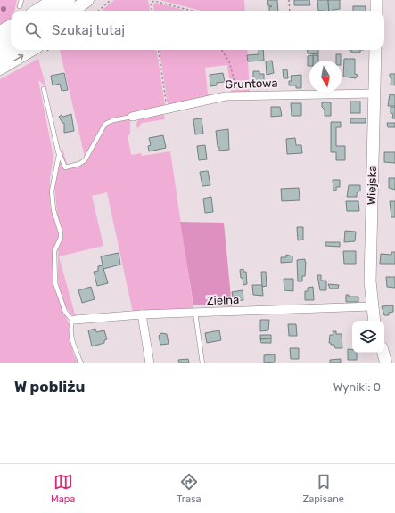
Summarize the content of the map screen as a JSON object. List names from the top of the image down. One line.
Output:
{"streets":{"street":["Gruntowa","Wiejska","Zielna"]},"crossings":[["Gruntowa","Wiejska"],["Wiejska","Zielna"]],"north":"bottom","page":{"search":"Szukaj tutaj","heading":["W pobliżu","Wyniki: 0"],"nav":["Mapa","Trasa","Zapisane"]}}
